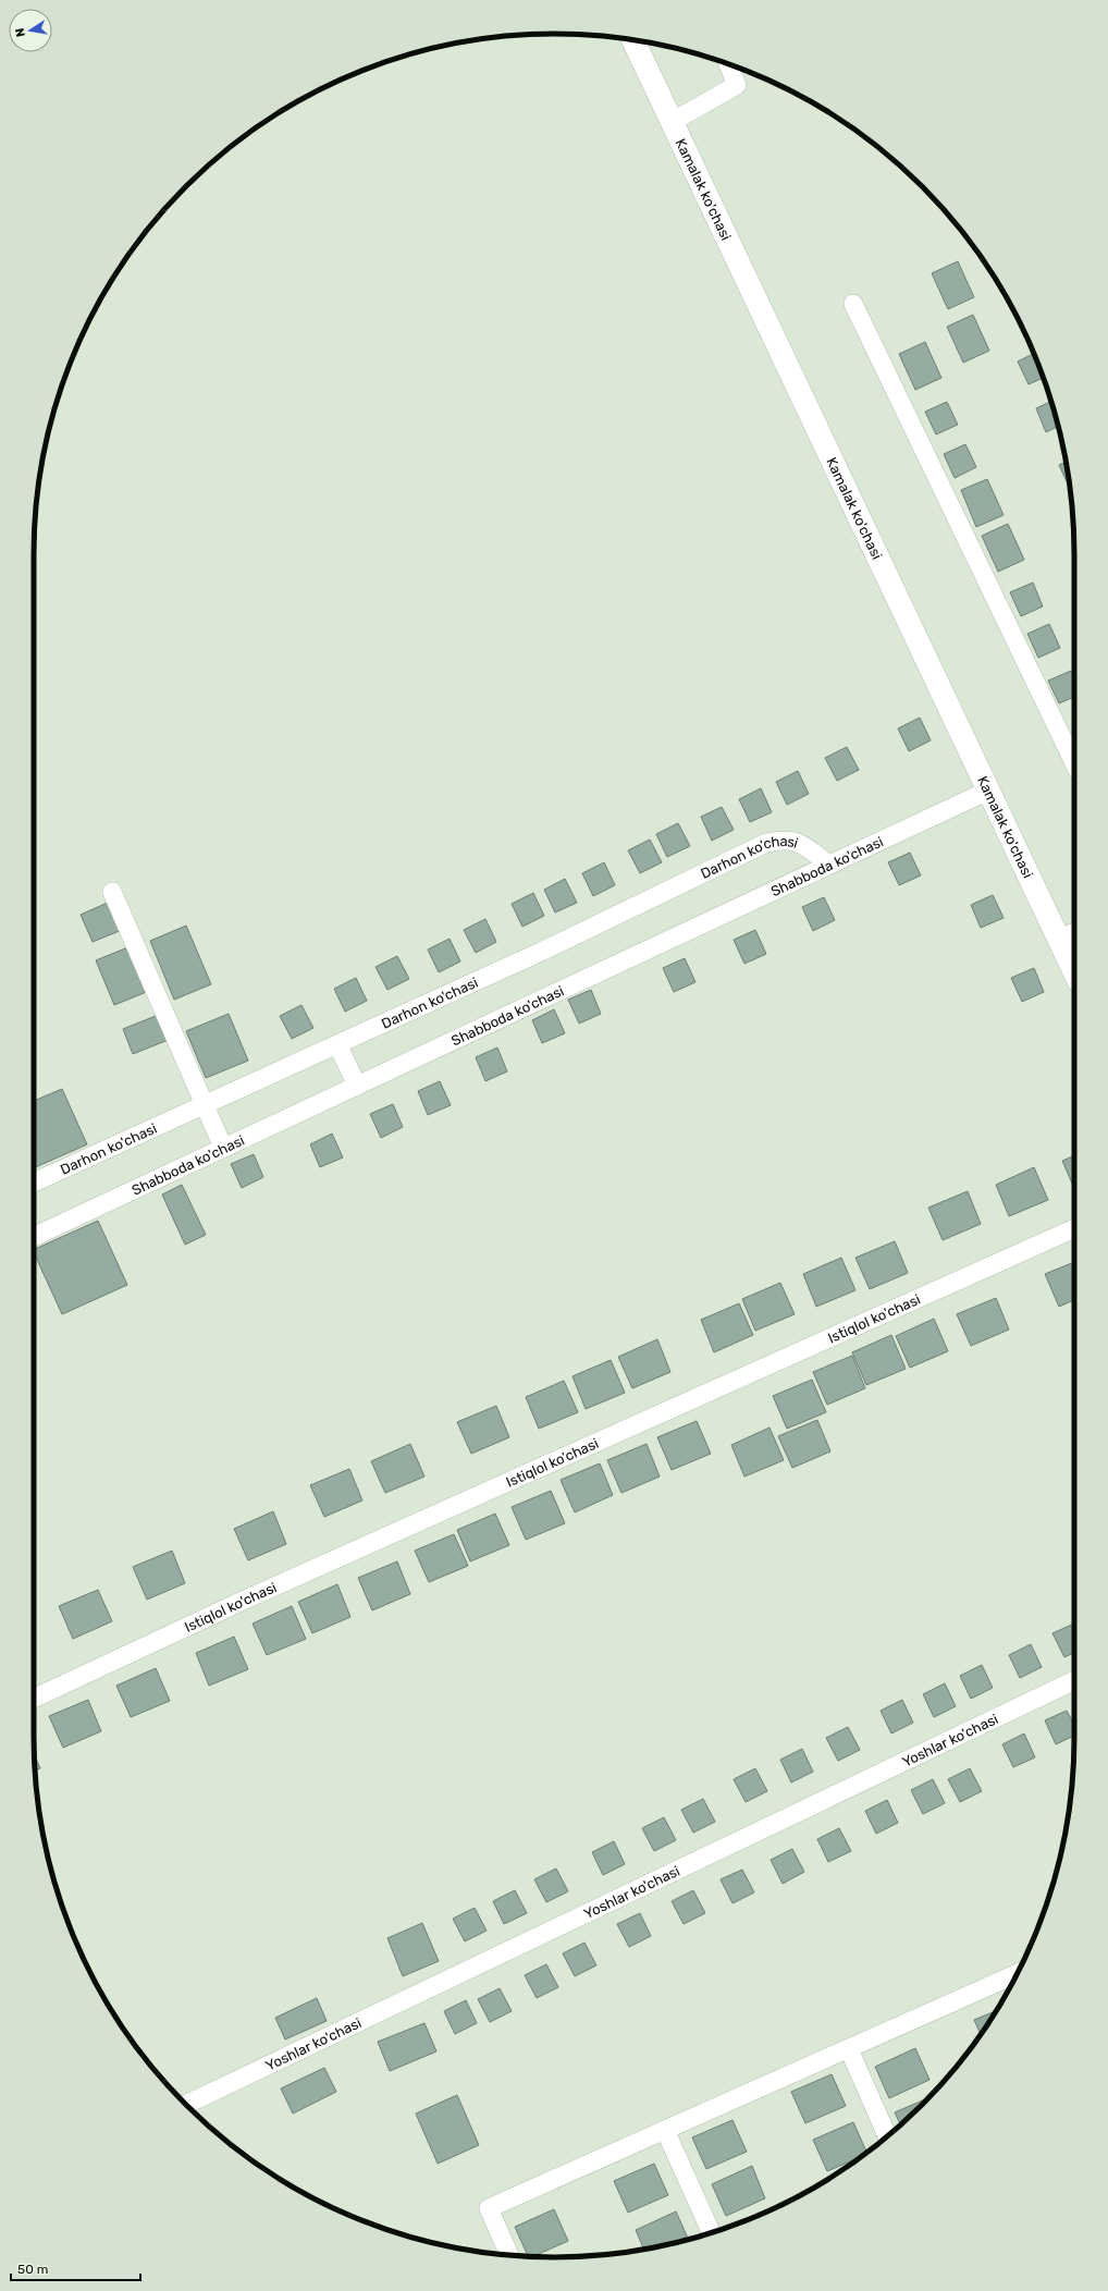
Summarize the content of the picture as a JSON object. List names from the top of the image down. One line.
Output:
{"streets":{"main road":["Kamalak ko'chasi"],"street":["Darhon ko'chasi","Shabboda ko'chasi","Istiqlol ko'chasi","Yoshlar ko'chasi"]},"crossings":[["Kamalak ko'chasi","Shabboda ko'chasi"],["Darhon ko'chasi","Shabboda ko'chasi"]],"scale_bar":"50 m","north":"left"}
